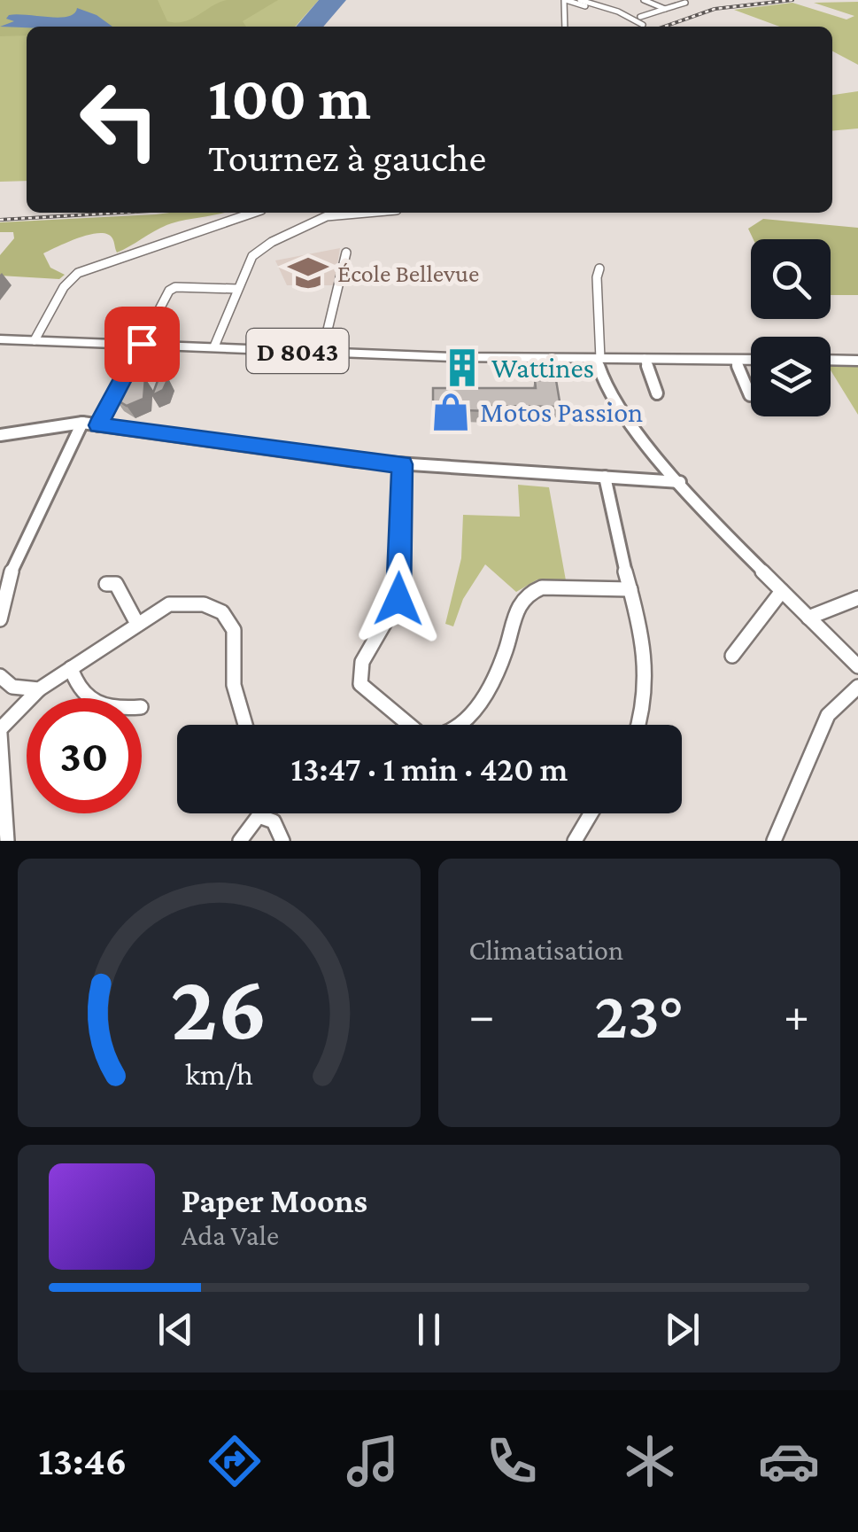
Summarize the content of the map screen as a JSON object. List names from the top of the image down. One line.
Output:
{"streets":{"main road":["D 8043"]},"places":{"school or university":["École Bellevue"],"building":["Wattines"],"shop":["Motos Passion"]},"page":{"turn":["100 m","Tournez à gauche"],"limit":"30","trip":"13:47 · 1 min · 420 m","tile":"Climatisation","heat":["−","23°","+"],"song":["Paper Moons","Ada Vale"],"tabs":"13:46","gauge":["26","km/h"]}}
